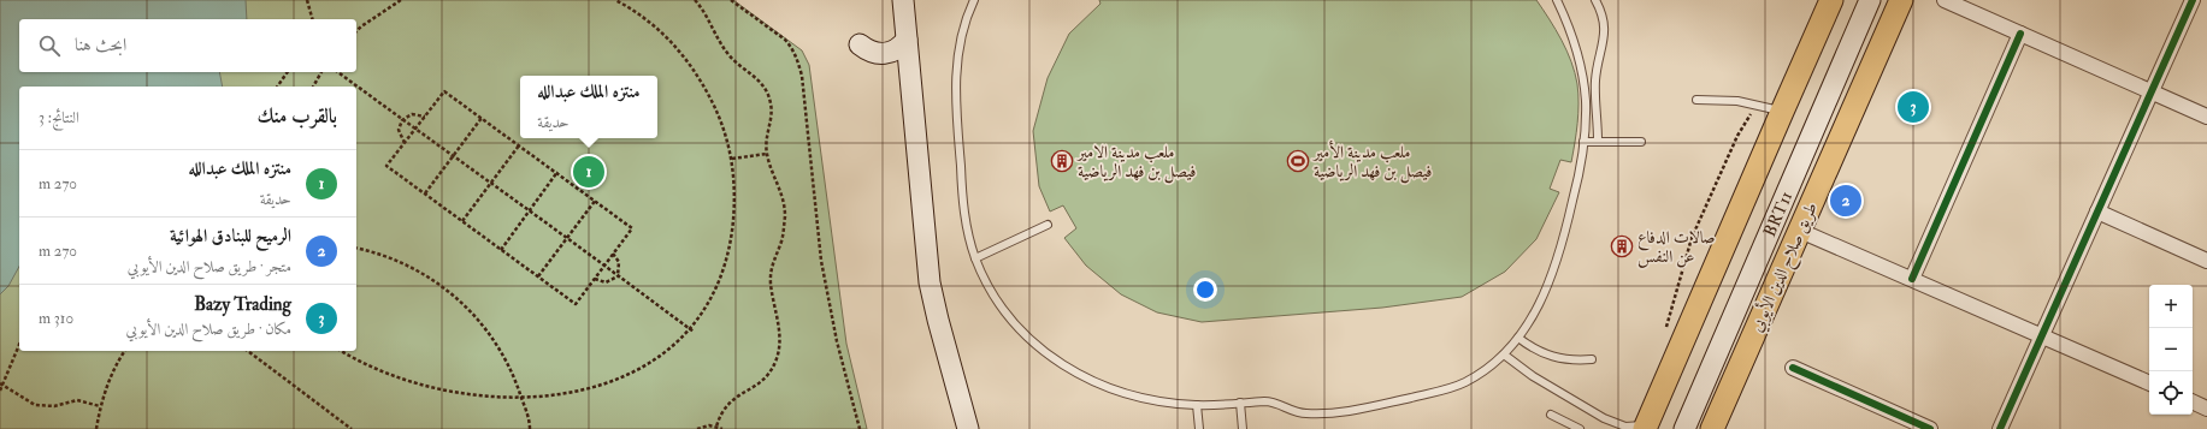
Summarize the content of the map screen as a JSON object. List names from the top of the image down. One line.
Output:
{"streets":{"main road":["BRT11","طريق صلاح الدين الأيوبي"]},"places":{"building":["ملعب مدينة الامير فيصل بن فهد الرياضية","صالات الدفاع عن النفس"],"sports":["ملعب مدينة الأمير فيصل بن فهد الرياضية"]},"page":{"search":"ابحث هنا","popup":["منتزه الملك عبدالله","حديقة"],"heading":["بالقرب منك","النتائج: 3"],"pins":["3","1","2"],"list":[{"mark":"1","name":"منتزه الملك عبدالله","note":"حديقة","value":"270 m"},{"mark":"2","name":"الرميح للبنادق الهوائية","note":"متجر · طريق صلاح الدين الأيوبي","value":"270 m"},{"mark":"3","name":"Bazy Trading","note":"مكان · طريق صلاح الدين الأيوبي","value":"310 m"}],"map_buttons":["+","−"]}}
